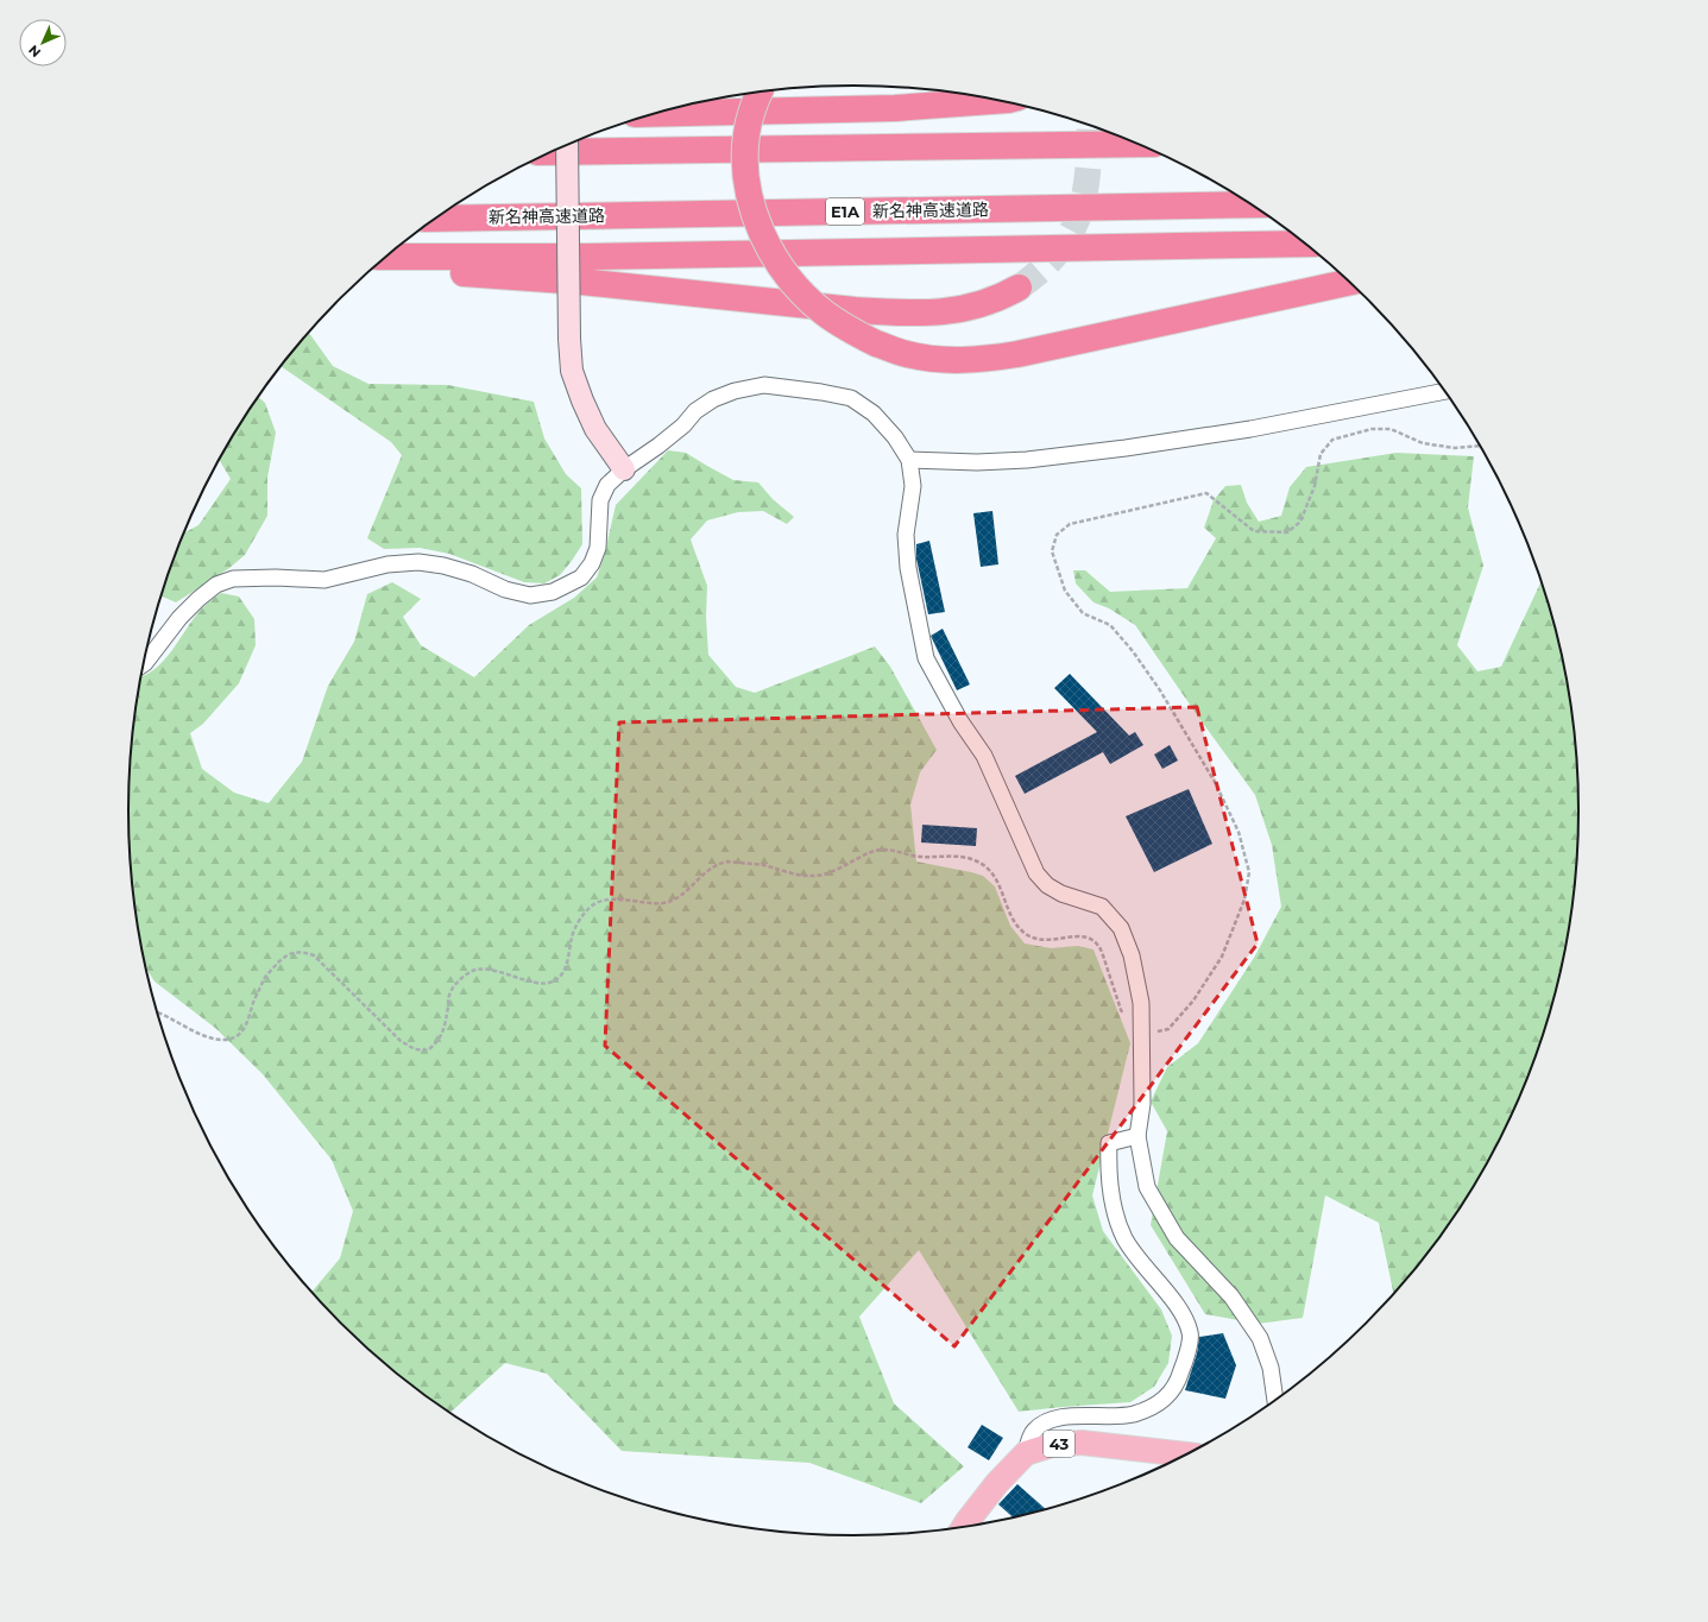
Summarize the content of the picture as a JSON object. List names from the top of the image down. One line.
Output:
{"streets":{"highway":["新名神高速道路","E1A"],"main road":["43"]},"north":"bottom left"}
